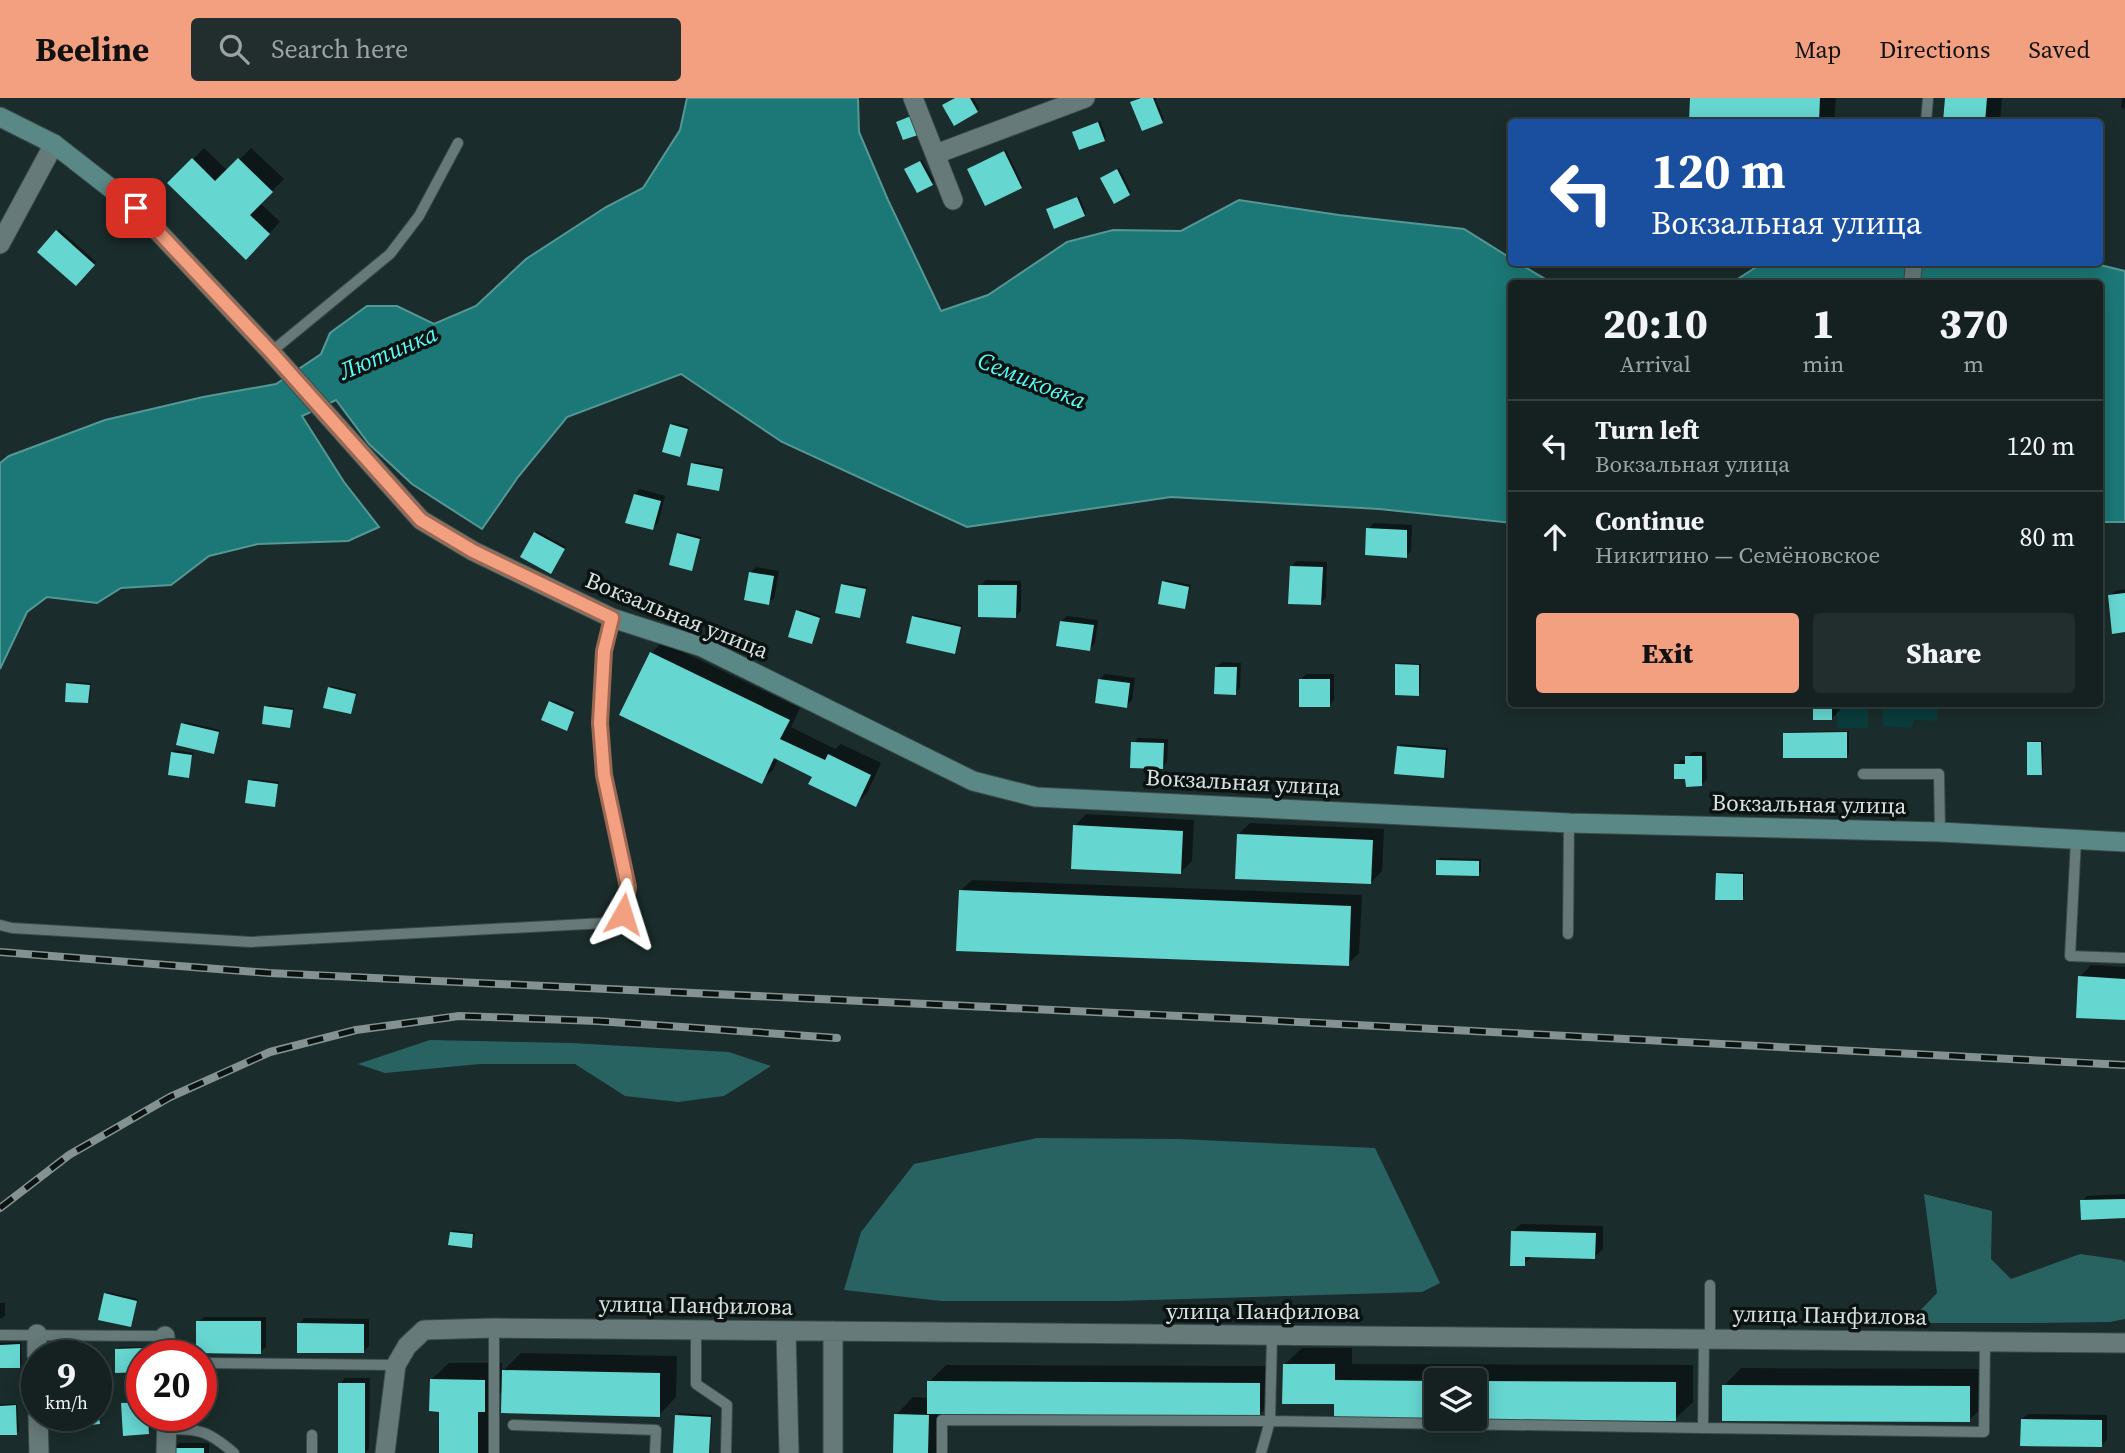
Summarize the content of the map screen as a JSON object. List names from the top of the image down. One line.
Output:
{"streets":{"main road":["Вокзальная улица"],"street":["улица Панфилова"]},"water":["Лютинка","Семиковка"],"page":{"header":"Beeline","search":"Search here","nav":["Map","Directions","Saved"],"turn":["120 m","Вокзальная улица"],"eta":["20:10","Arrival","1","min","370","m"],"list":[{"name":"Turn left","note":"Вокзальная улица","value":"120 m"},{"name":"Continue","note":"Никитино — Семёновское","value":"80 m"}],"buttons":["Exit","Share"],"speed":"9 km/h","limit":"20"}}
